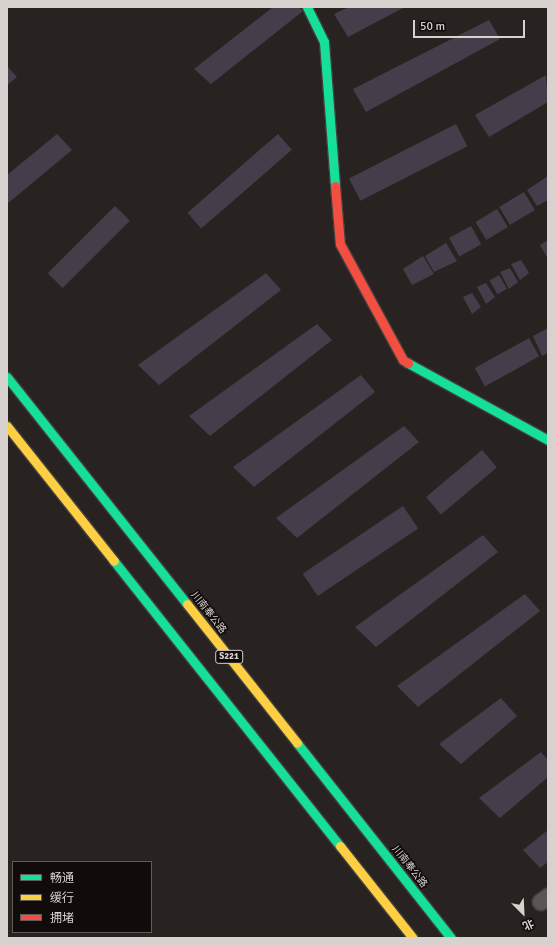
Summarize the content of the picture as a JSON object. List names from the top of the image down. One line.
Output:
{"streets":{"main road":["川南奉公路","S221"]},"legend":["畅通","缓行","拥堵"],"scale_bar":"50 m","north":"bottom right"}
